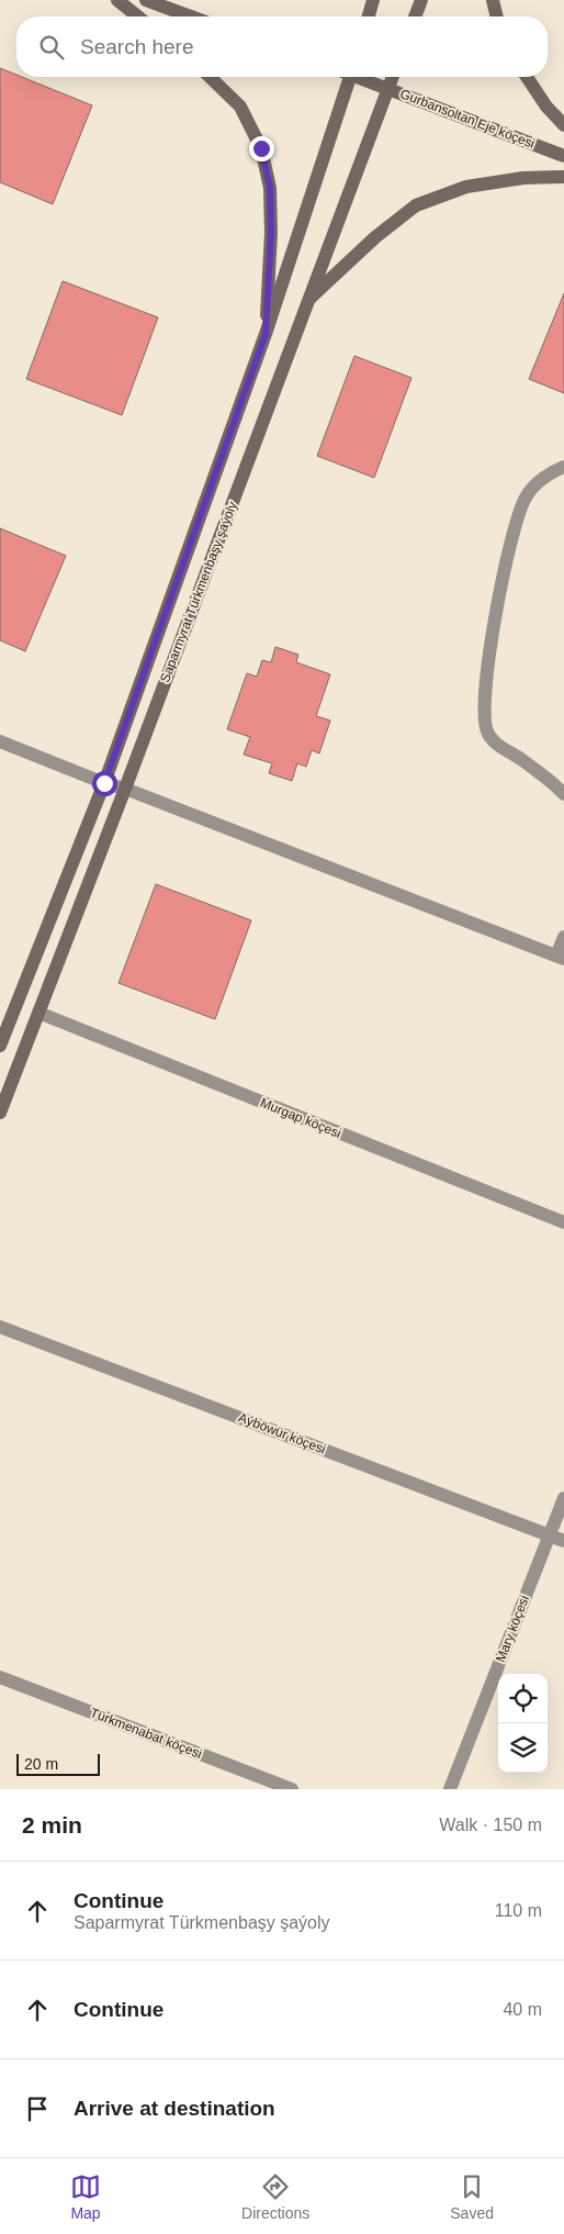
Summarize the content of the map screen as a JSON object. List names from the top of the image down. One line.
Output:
{"streets":{"main road":["Gurbansoltan Eje köçesi","Saparmyrat Türkmenbaşy şaýoly"],"street":["Murgap köçesi","Aýböwür köçesi","Mary köçesi","Türkmenabat köçesi"]},"crossings":[["Gurbansoltan Eje köçesi","Saparmyrat Türkmenbaşy şaýoly"],["Saparmyrat Türkmenbaşy şaýoly","Murgap köçesi"],["Aýböwür köçesi","Mary köçesi"]],"scale_bar":"20 m","page":{"search":"Search here","scale":"20 m","heading":["2 min","Walk · 150 m"],"list":[["Continue","Saparmyrat Türkmenbaşy şaýoly","110 m"],["Continue","40 m"],"Arrive at destination"],"nav":["Map","Directions","Saved"]}}
